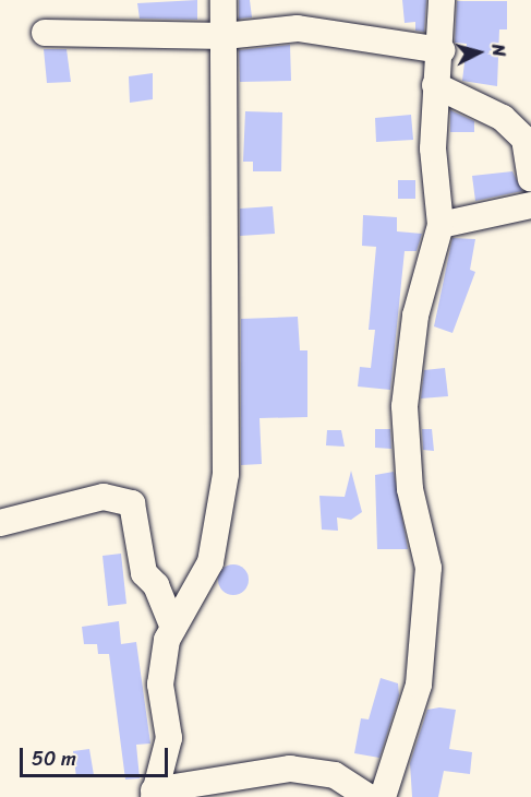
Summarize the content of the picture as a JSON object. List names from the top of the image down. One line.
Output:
{"scale_bar":"50 m","north":"right"}
